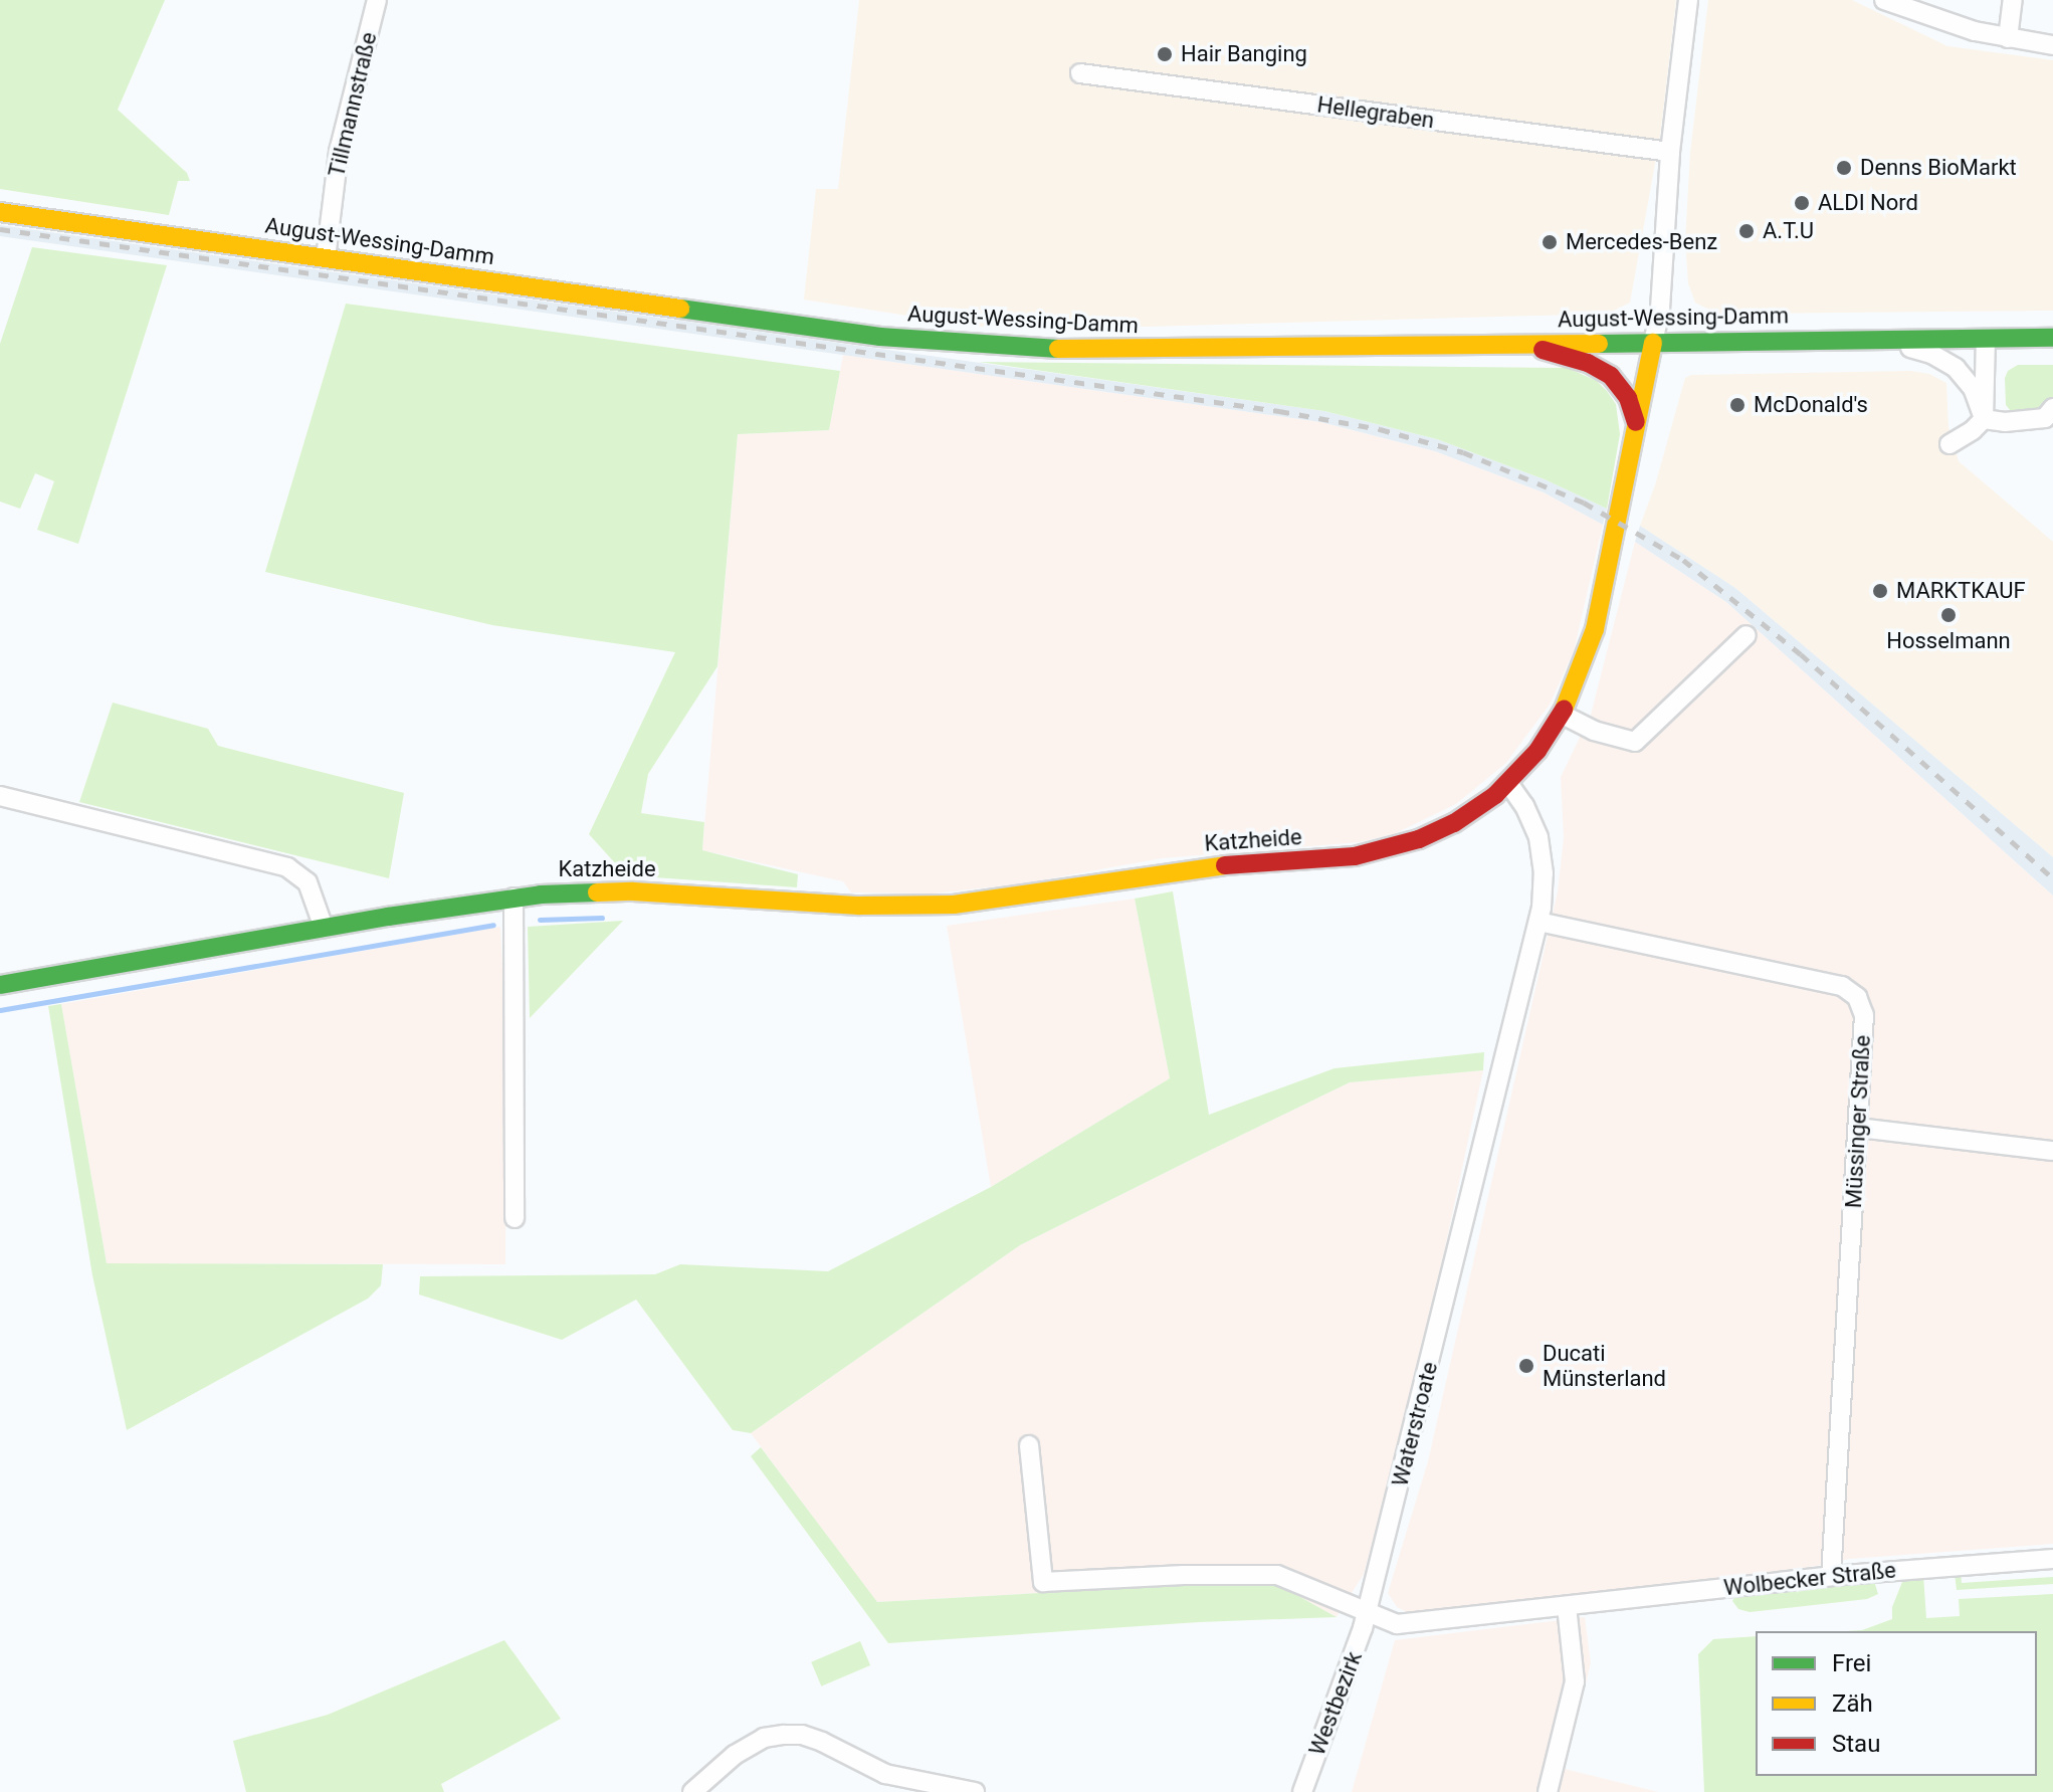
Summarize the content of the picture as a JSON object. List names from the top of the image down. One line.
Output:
{"streets":{"street":["Tillmannstraße","Hellegraben","August-Wessing-Damm","Katzheide","Müssinger Straße","Waterstroate","Wolbecker Straße","Westbezirk"]},"crossings":[["Tillmannstraße","August-Wessing-Damm"],["August-Wessing-Damm","Katzheide"],["Katzheide","Waterstroate"],["Müssinger Straße","Waterstroate"],["Müssinger Straße","Wolbecker Straße"],["Waterstroate","Wolbecker Straße"],["Waterstroate","Westbezirk"],["Wolbecker Straße","Westbezirk"]],"places":["Hair Banging","Denns BioMarkt","ALDI Nord","A.T.U","Mercedes-Benz","McDonald's","MARKTKAUF","Hosselmann","Ducati Münsterland"],"legend":["Frei","Zäh","Stau"]}
